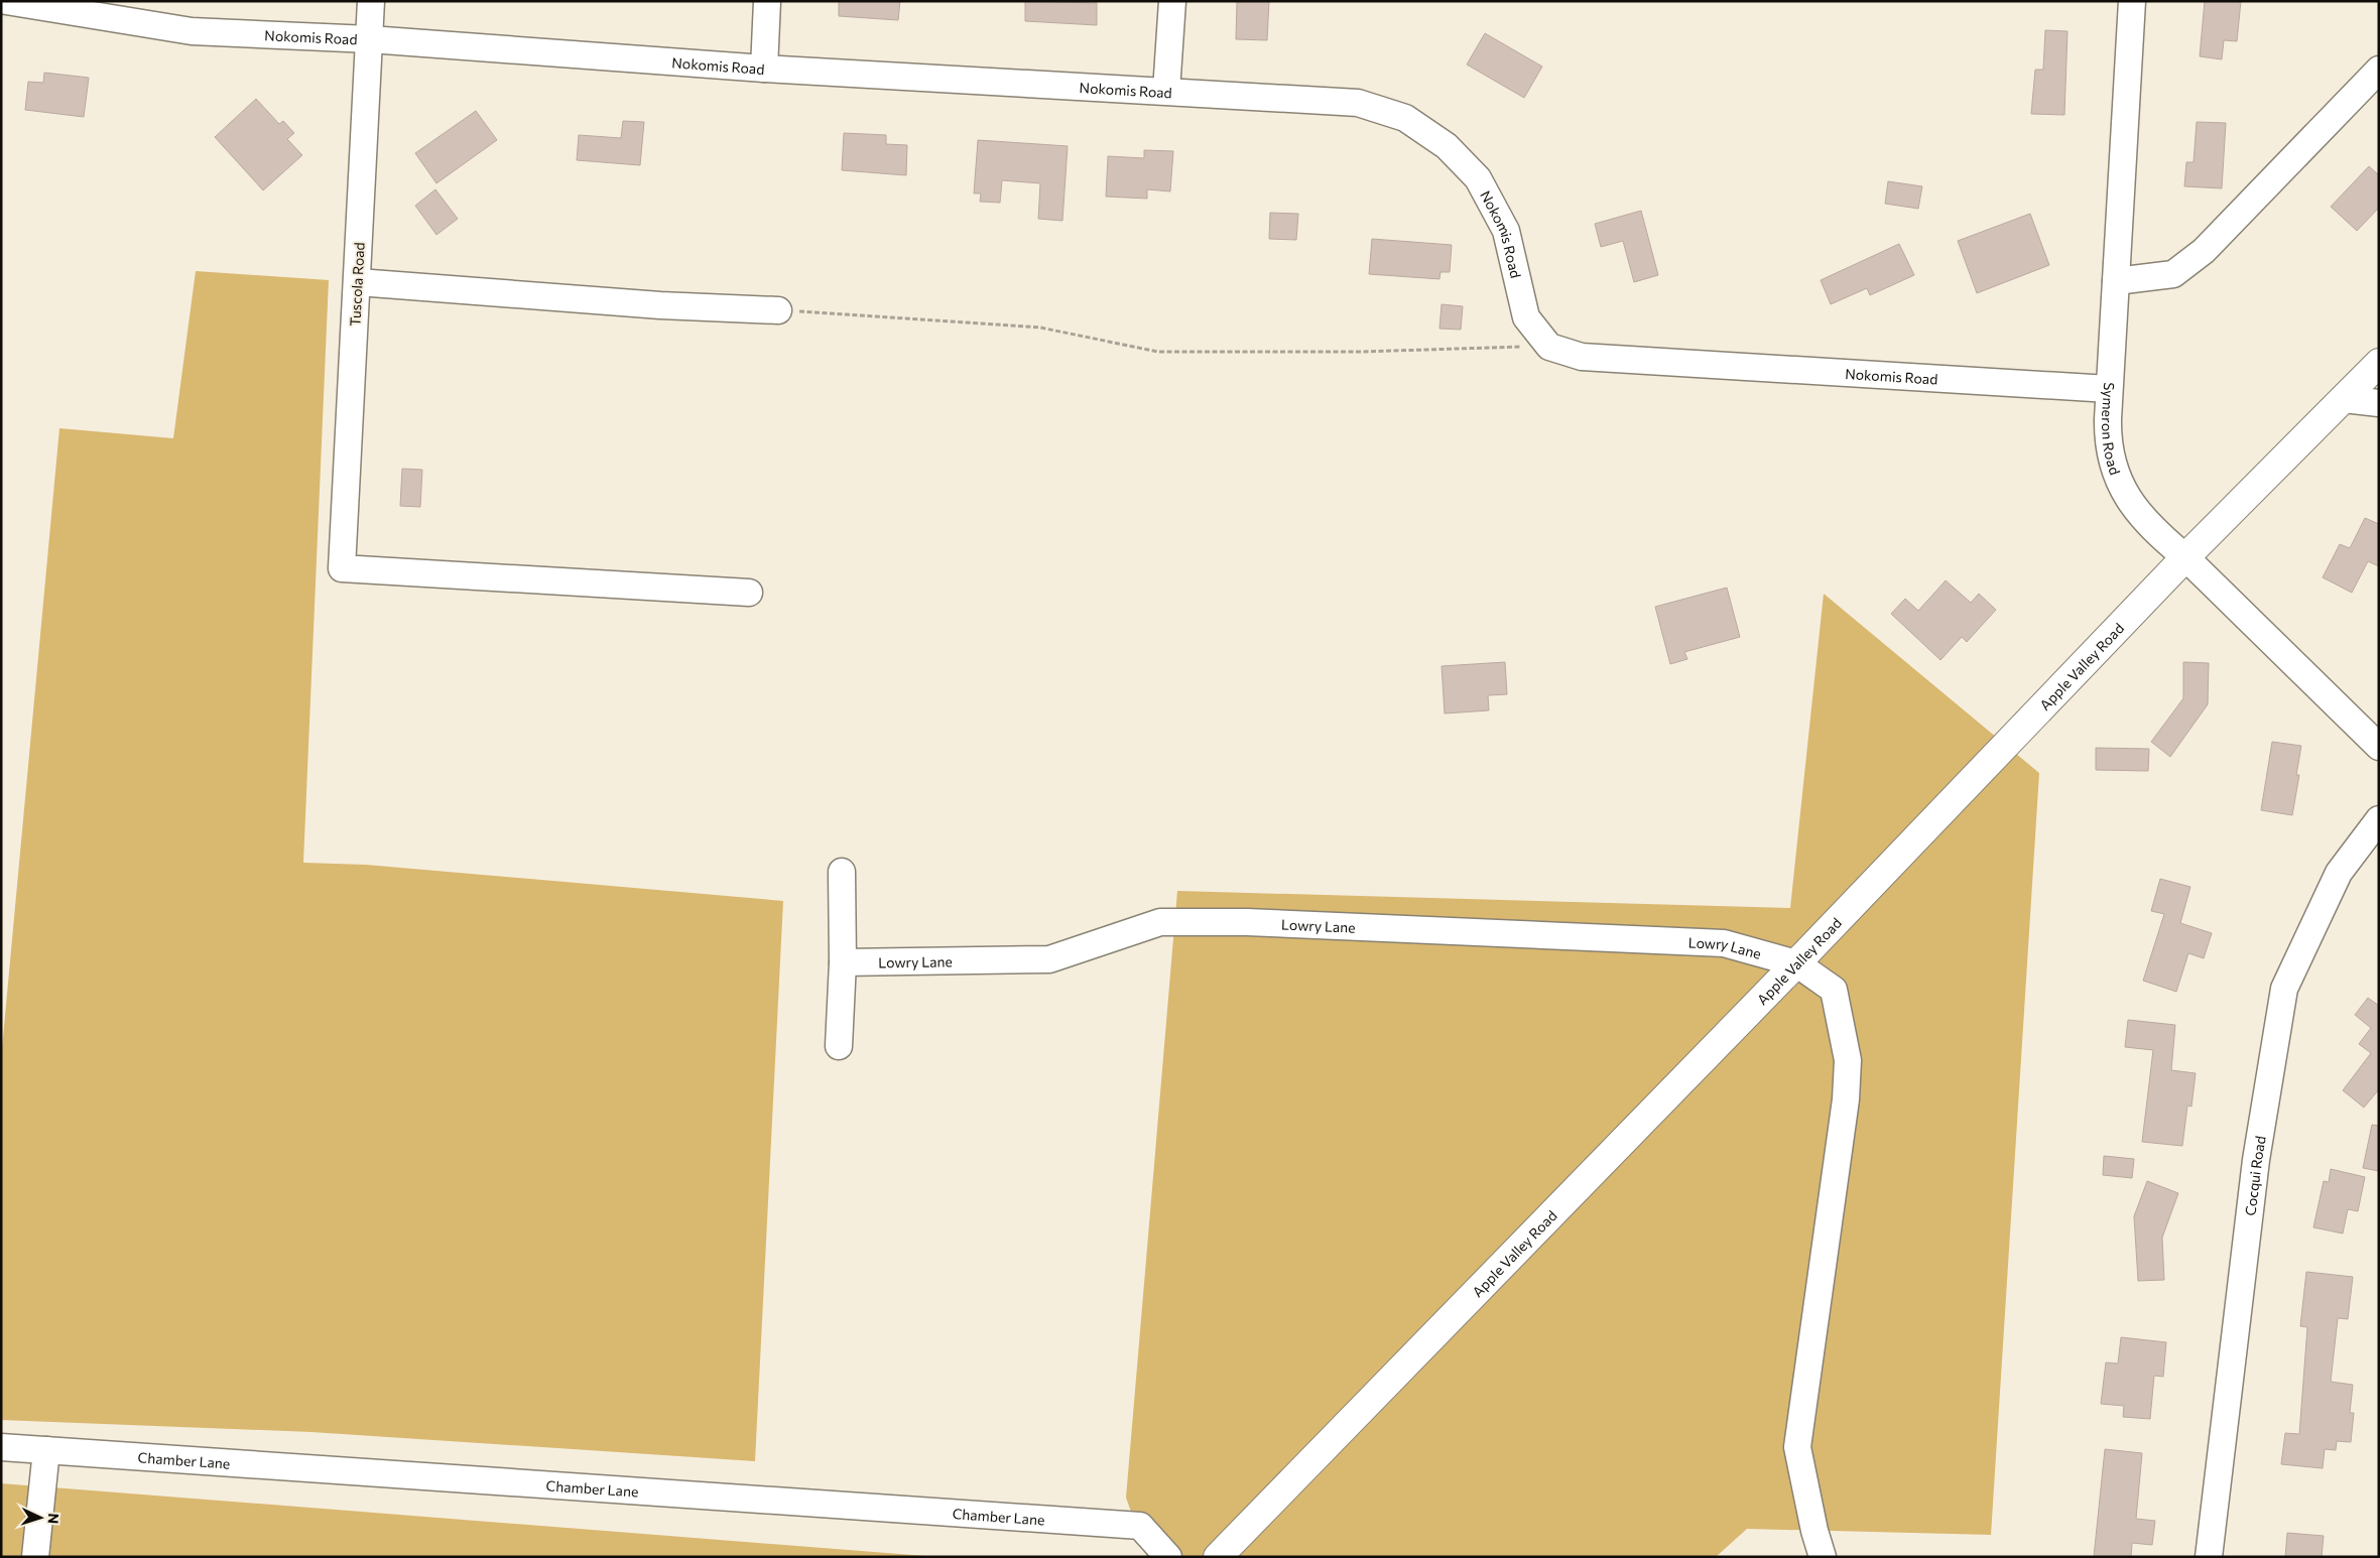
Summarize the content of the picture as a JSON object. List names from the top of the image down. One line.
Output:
{"streets":{"main road":["Apple Valley Road"],"street":["Nokomis Road","Tuscola Road","Symeron Road","Lowry Lane","Cocqui Road","Chamber Lane"]},"crossings":[["Nokomis Road","Tuscola Road"],["Nokomis Road","Symeron Road"],["Symeron Road","Apple Valley Road"],["Apple Valley Road","Lowry Lane"]],"north":"right"}
